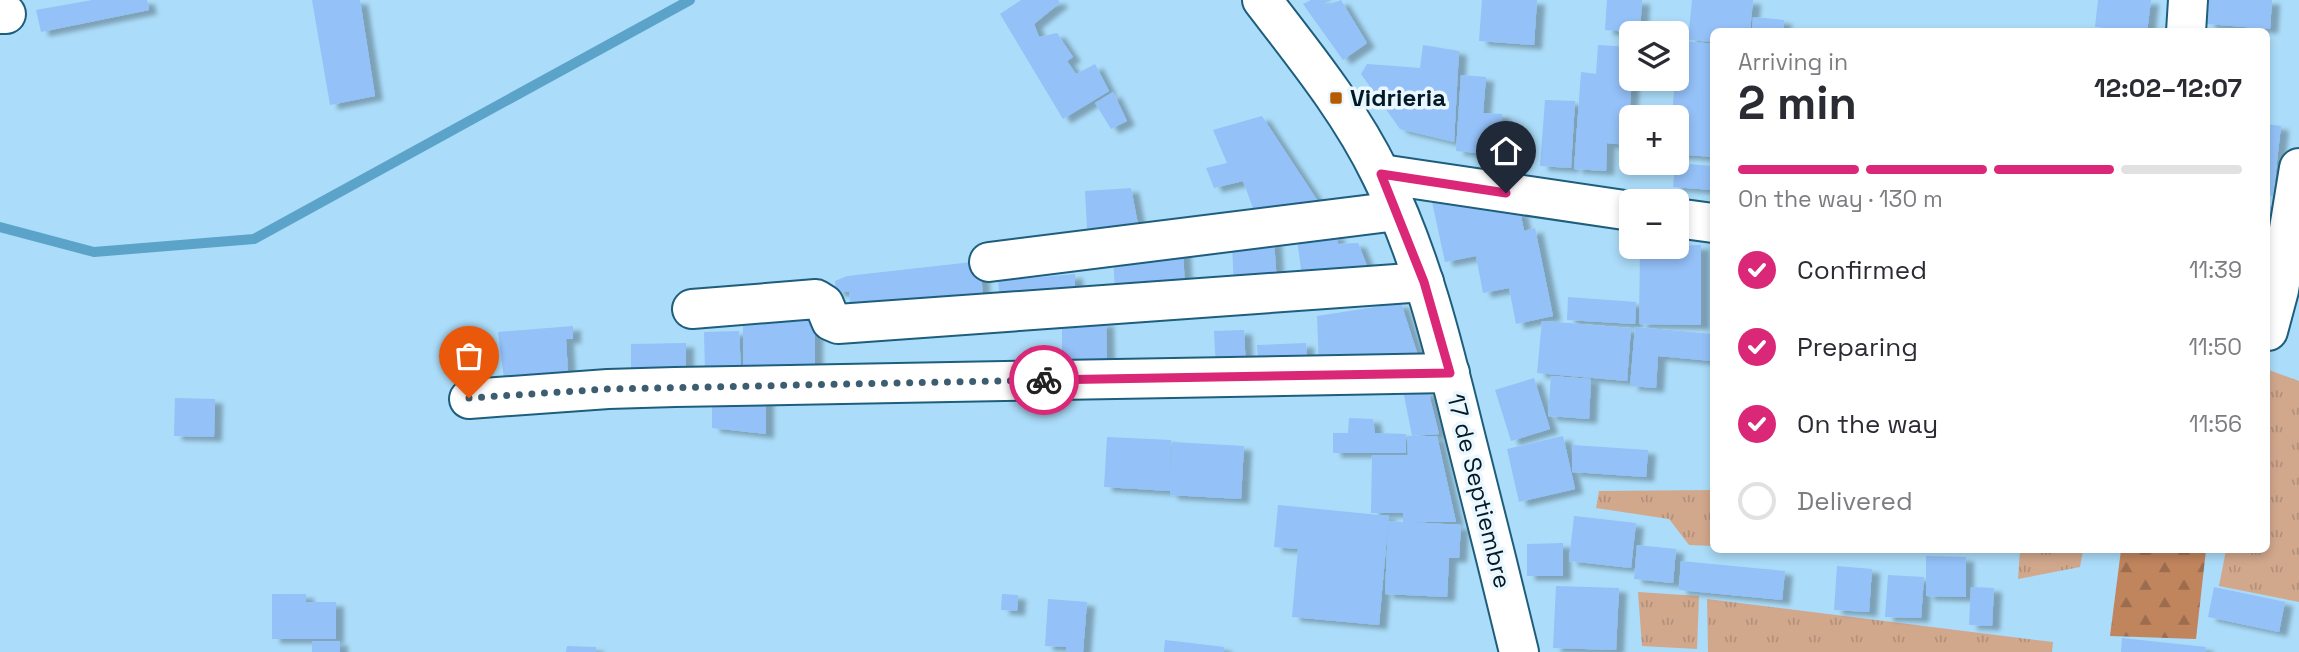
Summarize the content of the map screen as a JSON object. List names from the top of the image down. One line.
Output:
{"streets":{"street":["17 de Septiembre"]},"places":{"transit":["Vidrieria"]},"page":{"map_buttons":["+","−"],"heading":["2 min","Arriving in","12:02–12:07"],"bar":"On the way · 130 m","list":[["Confirmed","11:39"],["Preparing","11:50"],["On the way","11:56"],"Delivered"]}}
